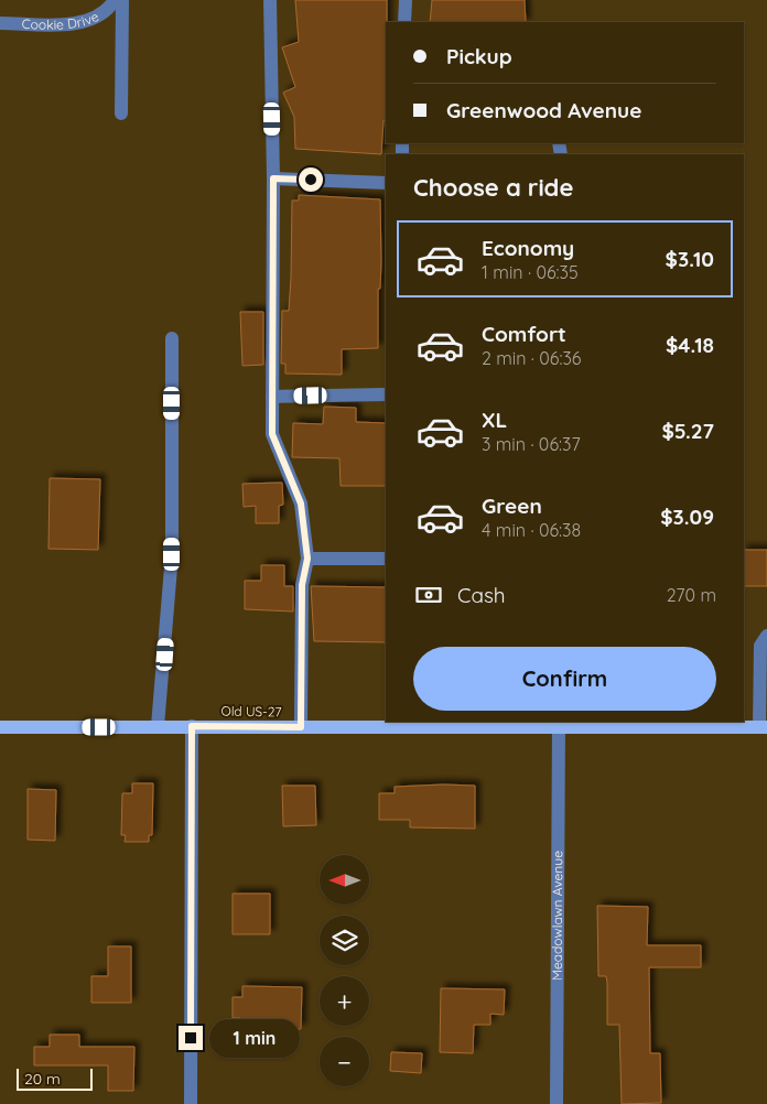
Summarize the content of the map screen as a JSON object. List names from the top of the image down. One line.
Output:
{"streets":{"main road":["Old US-27"],"street":["Cookie Drive","Meadowlawn Avenue"]},"crossings":[["Old US-27","Meadowlawn Avenue"]],"scale_bar":"20 m","north":"left","page":{"banner":["Pickup","Greenwood Avenue"],"heading":"Choose a ride","list":[{"name":"Economy","note":"1 min · 06:35","value":"$3.10"},{"name":"Comfort","note":"2 min · 06:36","value":"$4.18"},{"name":"XL","note":"3 min · 06:37","value":"$5.27"},{"name":"Green","note":"4 min · 06:38","value":"$3.09"}],"pay":["Cash","270 m"],"buttons":"Confirm","map_buttons":["+","−"],"bubble":"1 min","scale":"20 m"}}
